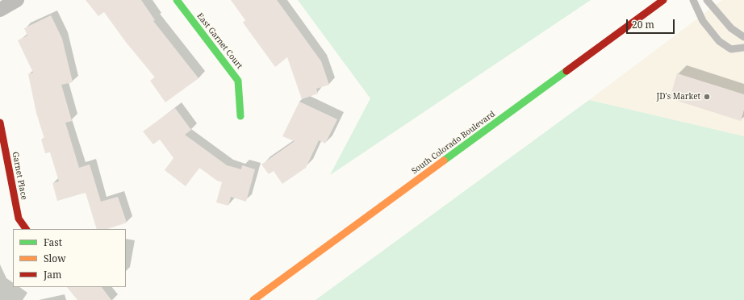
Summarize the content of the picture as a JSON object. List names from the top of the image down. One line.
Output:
{"streets":{"main road":["East Garnet Court","South Colorado Boulevard","Garnet Place"]},"places":["JD's Market"],"legend":["Fast","Slow","Jam"],"scale_bar":"20 m"}
